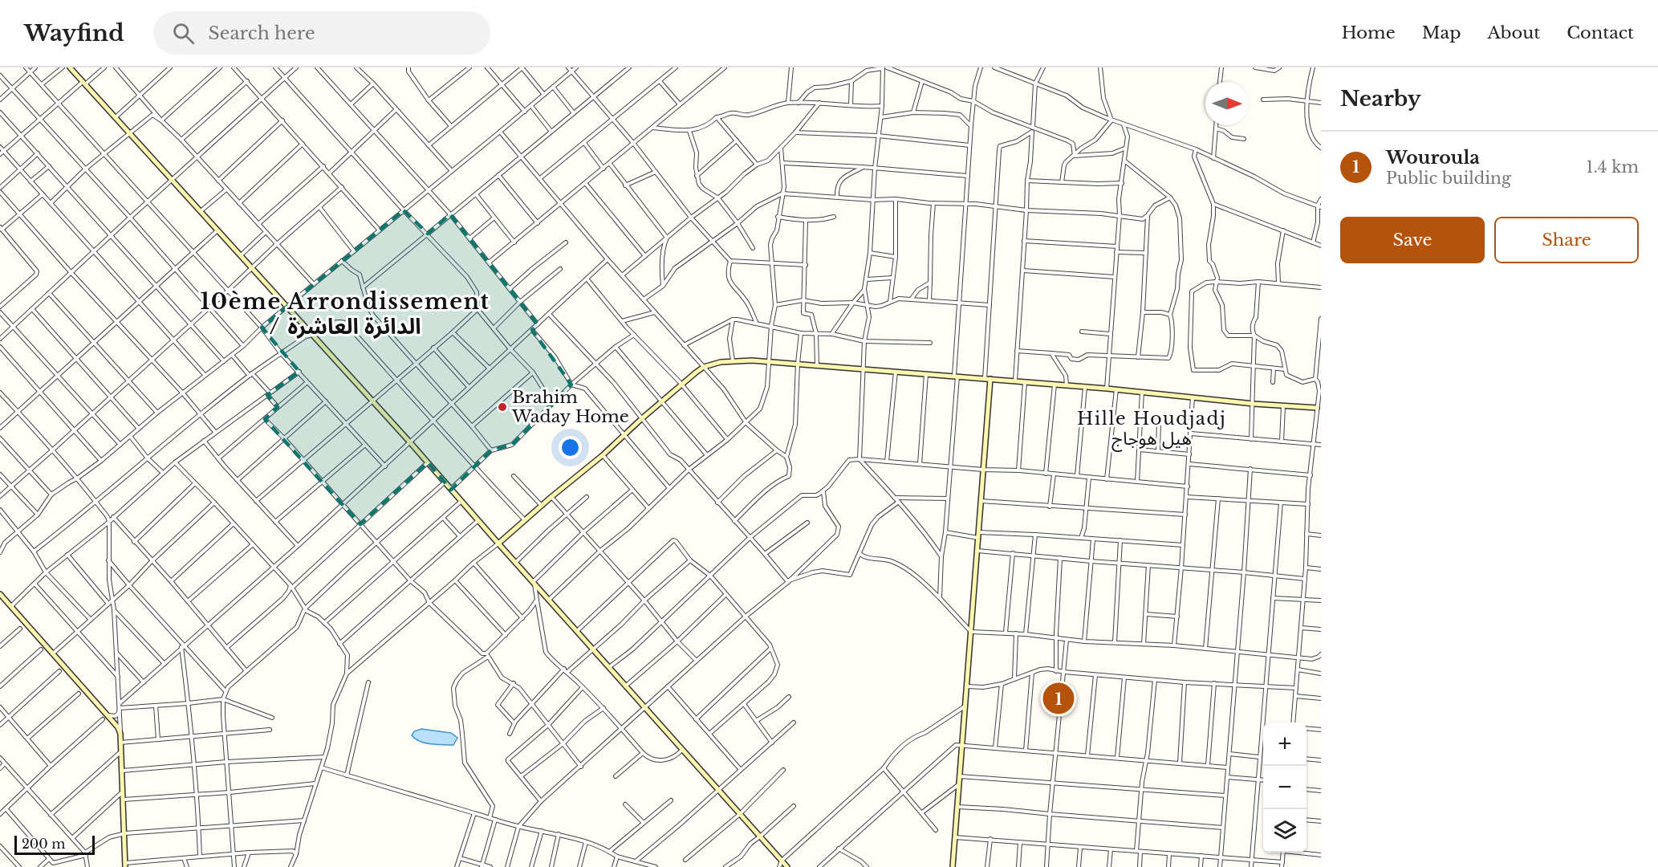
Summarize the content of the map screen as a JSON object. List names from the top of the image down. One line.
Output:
{"districts":["10ème Arrondissement / الدائرة العاشرة","Hille Houdjadj هيل هوجاج"],"places":["Brahim Waday Home"],"scale_bar":"200 m","north":"right","page":{"header":"Wayfind","search":"Search here","nav":["Home","Map","About","Contact"],"heading":"Nearby","list":[{"mark":"1","name":"Wouroula","note":"Public building","value":"1.4 km"}],"buttons":["Save","Share"],"pins":"1","map_buttons":["+","−"],"scale":"200 m"}}
